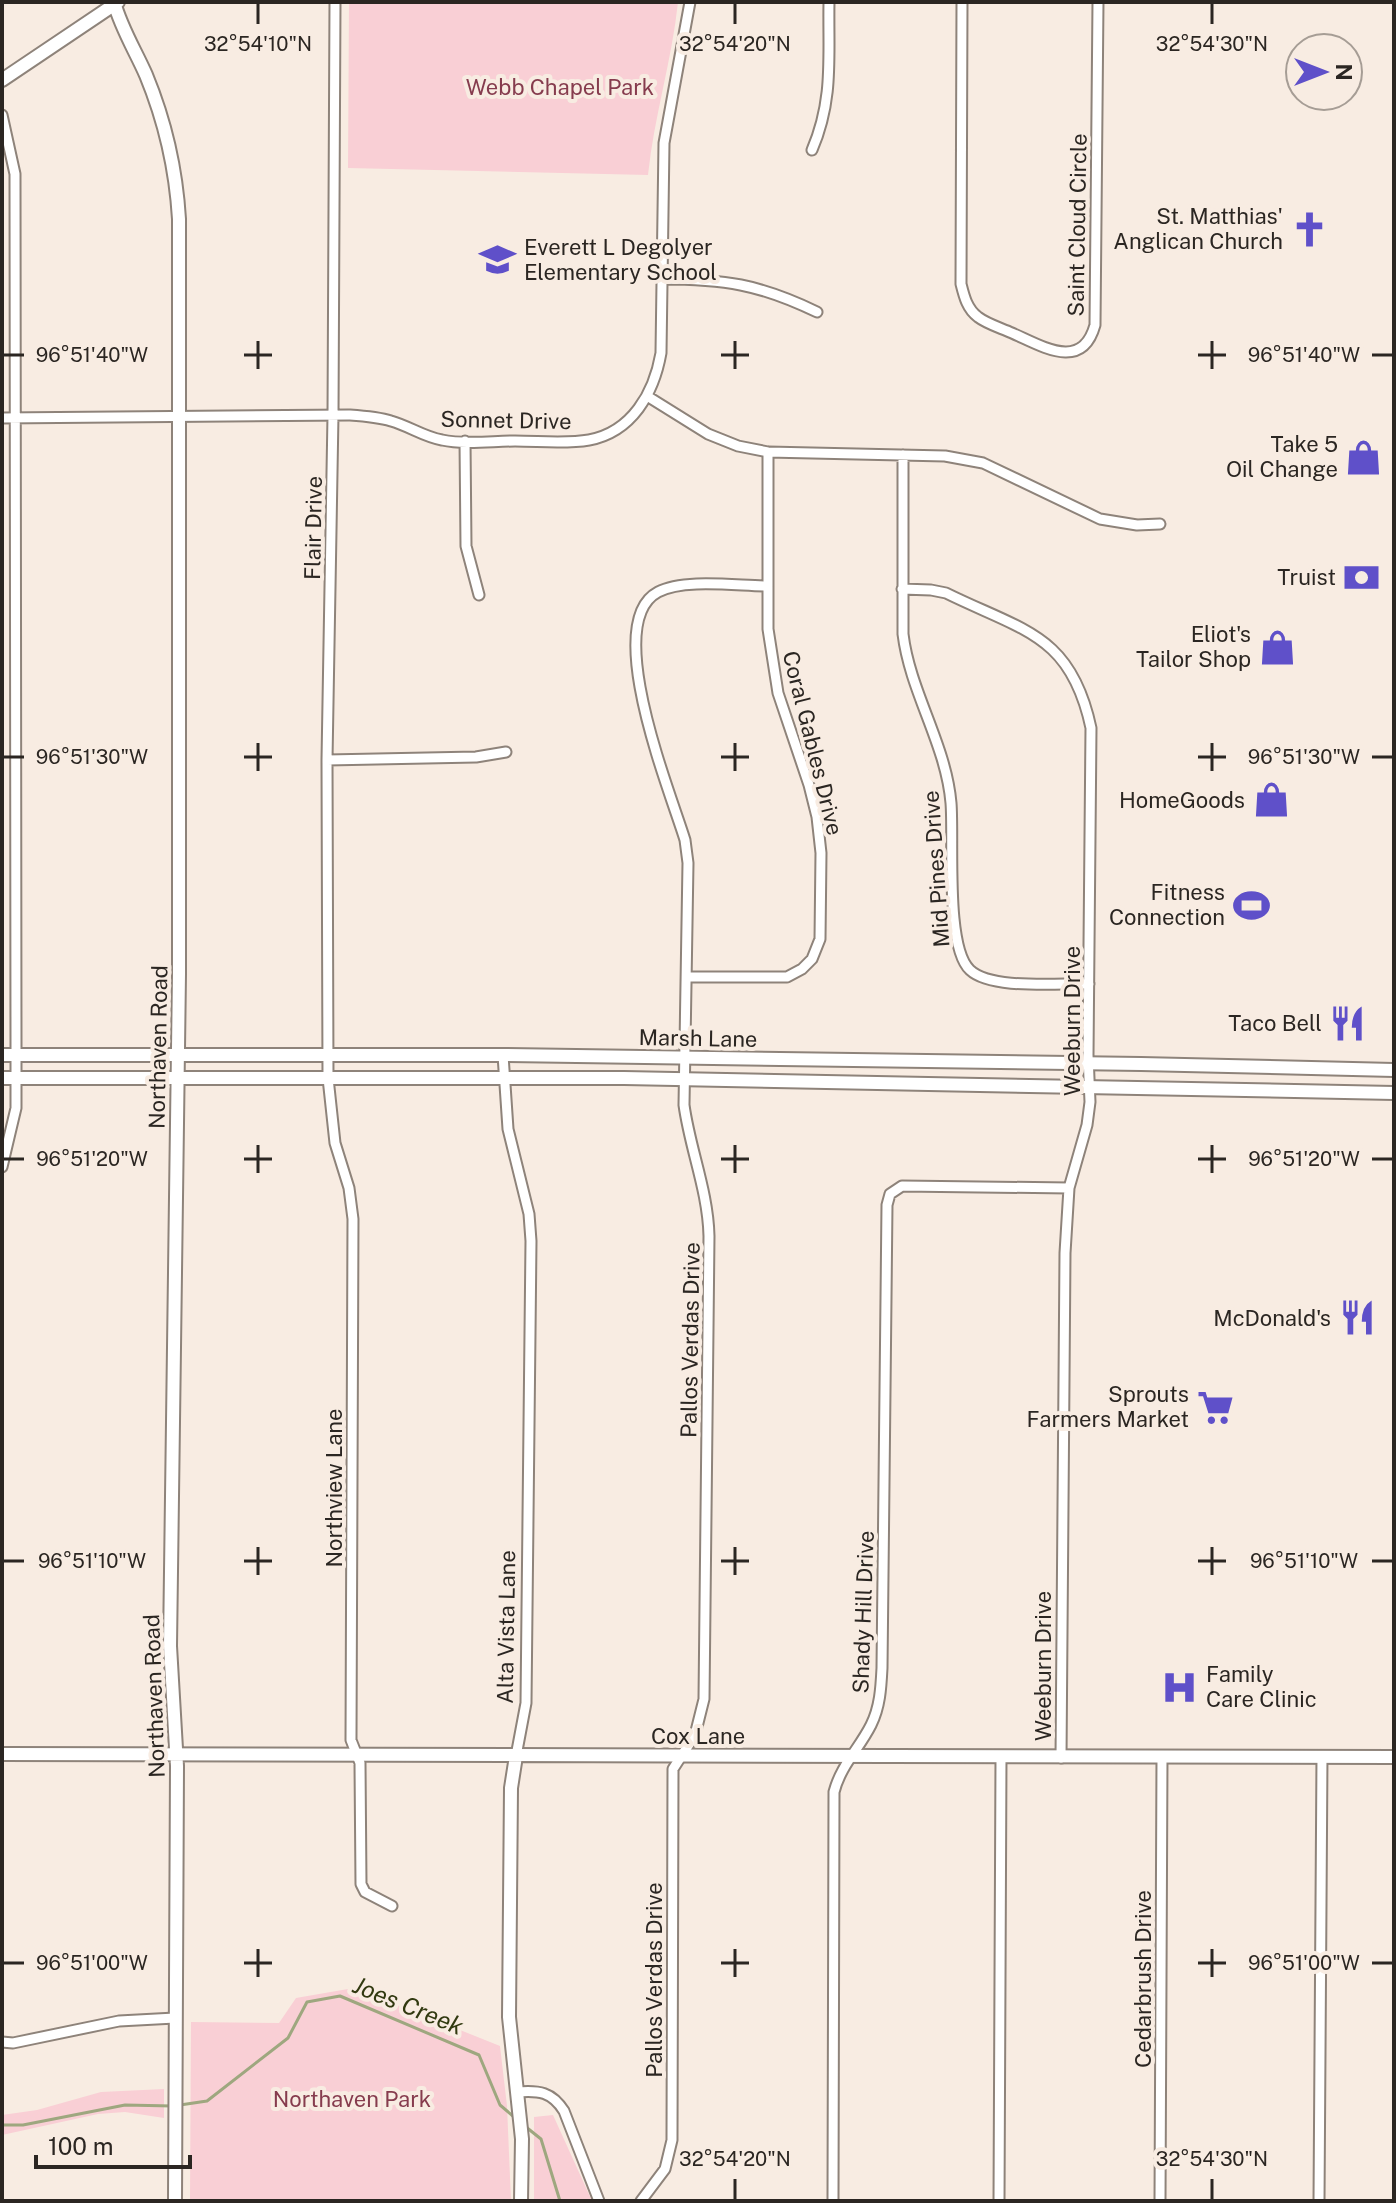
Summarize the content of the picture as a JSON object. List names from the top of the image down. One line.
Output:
{"streets":{"street":["Saint Cloud Circle","Sonnet Drive","Flair Drive","Coral Gables Drive","Mid Pines Drive","Weeburn Drive","Marsh Lane","Northaven Road","Pallos Verdas Drive","Northview Lane","Shady Hill Drive","Alta Vista Lane","Cox Lane","Cedarbrush Drive"]},"crossings":[["Sonnet Drive","Flair Drive"],["Sonnet Drive","Northaven Road"],["Flair Drive","Marsh Lane"],["Flair Drive","Northview Lane"],["Coral Gables Drive","Pallos Verdas Drive"],["Mid Pines Drive","Weeburn Drive"],["Weeburn Drive","Marsh Lane"],["Weeburn Drive","Shady Hill Drive"],["Weeburn Drive","Cox Lane"],["Marsh Lane","Northaven Road"],["Marsh Lane","Pallos Verdas Drive"],["Marsh Lane","Northview Lane"],["Marsh Lane","Alta Vista Lane"],["Northaven Road","Cox Lane"],["Pallos Verdas Drive","Cox Lane"],["Northview Lane","Cox Lane"],["Shady Hill Drive","Cox Lane"],["Alta Vista Lane","Cox Lane"],["Cox Lane","Cedarbrush Drive"]],"water":["Joes Creek"],"parks":["Webb Chapel Park","Northaven Park"],"places":{"church":["St. Matthias' Anglican Church"],"school or university":["Everett L Degolyer Elementary School"],"shop":["Take 5 Oil Change","Eliot's Tailor Shop","HomeGoods"],"bank":["Truist"],"sports":["Fitness Connection"],"restaurant":["Taco Bell","McDonald's"],"supermarket":["Sprouts Farmers Market"],"hospital":["Family Care Clinic"]},"scale_bar":"100 m","north":"right","coordinates":["32°54'10\"N","32°54'20\"N","32°54'30\"N","96°51'40\"W","96°51'30\"W","96°51'20\"W","96°51'10\"W","96°51'00\"W"]}
